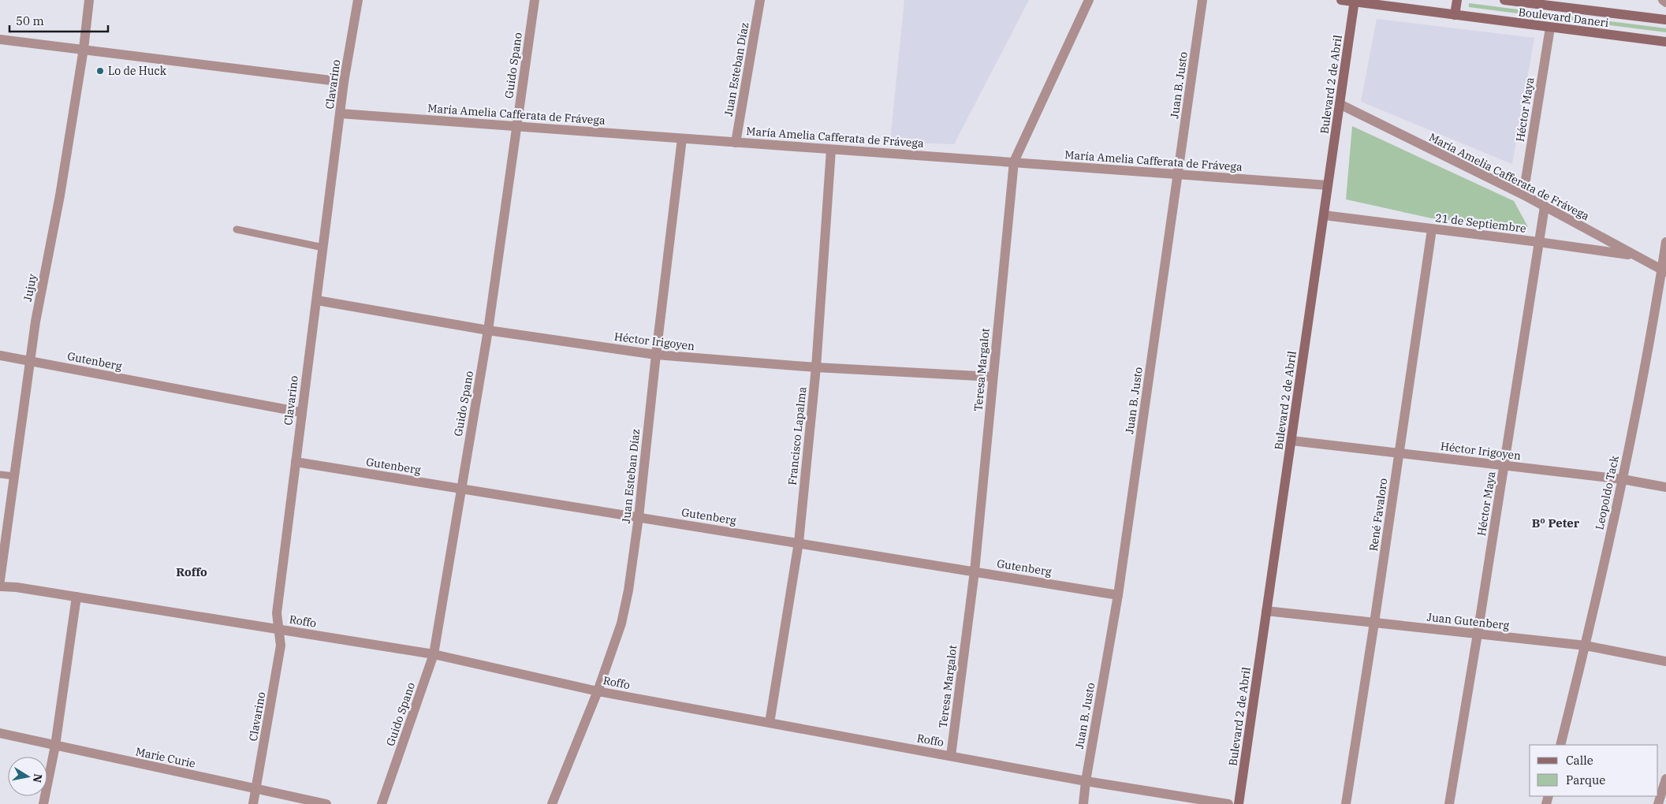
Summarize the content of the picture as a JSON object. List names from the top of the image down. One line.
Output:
{"streets":{"main road":["Boulevard Daneri","Bulevard 2 de Abril"],"street":["Guido Spano","Juan Esteban Díaz","Clavarino","Juan B. Justo","Héctor Maya","María Amelia Cafferata de Frávega","21 de Septiembre","Jujuy","Héctor Irigoyen","Gutenberg","Teresa Margalot","Francisco Lapalma","Leopoldo Tack","René Favaloro","Roffo","Juan Gutenberg","Marie Curie"]},"crossings":[["Boulevard Daneri","Bulevard 2 de Abril"],["Boulevard Daneri","Héctor Maya"],["Guido Spano","María Amelia Cafferata de Frávega"],["Guido Spano","Héctor Irigoyen"],["Guido Spano","Gutenberg"],["Guido Spano","Roffo"],["Juan Esteban Díaz","María Amelia Cafferata de Frávega"],["Juan Esteban Díaz","Héctor Irigoyen"],["Juan Esteban Díaz","Gutenberg"],["Juan Esteban Díaz","Roffo"],["Clavarino","María Amelia Cafferata de Frávega"],["Clavarino","Héctor Irigoyen"],["Clavarino","Gutenberg"],["Clavarino","Roffo"],["Clavarino","Marie Curie"],["Bulevard 2 de Abril","María Amelia Cafferata de Frávega"],["Bulevard 2 de Abril","21 de Septiembre"],["Bulevard 2 de Abril","Héctor Irigoyen"],["Bulevard 2 de Abril","Juan Gutenberg"],["Juan B. Justo","María Amelia Cafferata de Frávega"],["Juan B. Justo","Gutenberg"],["Juan B. Justo","Roffo"],["Héctor Maya","María Amelia Cafferata de Frávega"],["Héctor Maya","21 de Septiembre"],["Héctor Maya","Héctor Irigoyen"],["Héctor Maya","Juan Gutenberg"],["María Amelia Cafferata de Frávega","21 de Septiembre"],["María Amelia Cafferata de Frávega","Teresa Margalot"],["María Amelia Cafferata de Frávega","Francisco Lapalma"],["María Amelia Cafferata de Frávega","Leopoldo Tack"],["21 de Septiembre","René Favaloro"],["Jujuy","Gutenberg"],["Héctor Irigoyen","Teresa Margalot"],["Héctor Irigoyen","Francisco Lapalma"],["Héctor Irigoyen","Leopoldo Tack"],["Héctor Irigoyen","René Favaloro"],["Gutenberg","Teresa Margalot"],["Gutenberg","Francisco Lapalma"],["Teresa Margalot","Roffo"],["Francisco Lapalma","Roffo"],["Leopoldo Tack","Juan Gutenberg"],["René Favaloro","Juan Gutenberg"]],"districts":["Bº Peter","Roffo"],"places":["Lo de Huck"],"legend":["Calle","Parque"],"scale_bar":"50 m","north":"right"}
